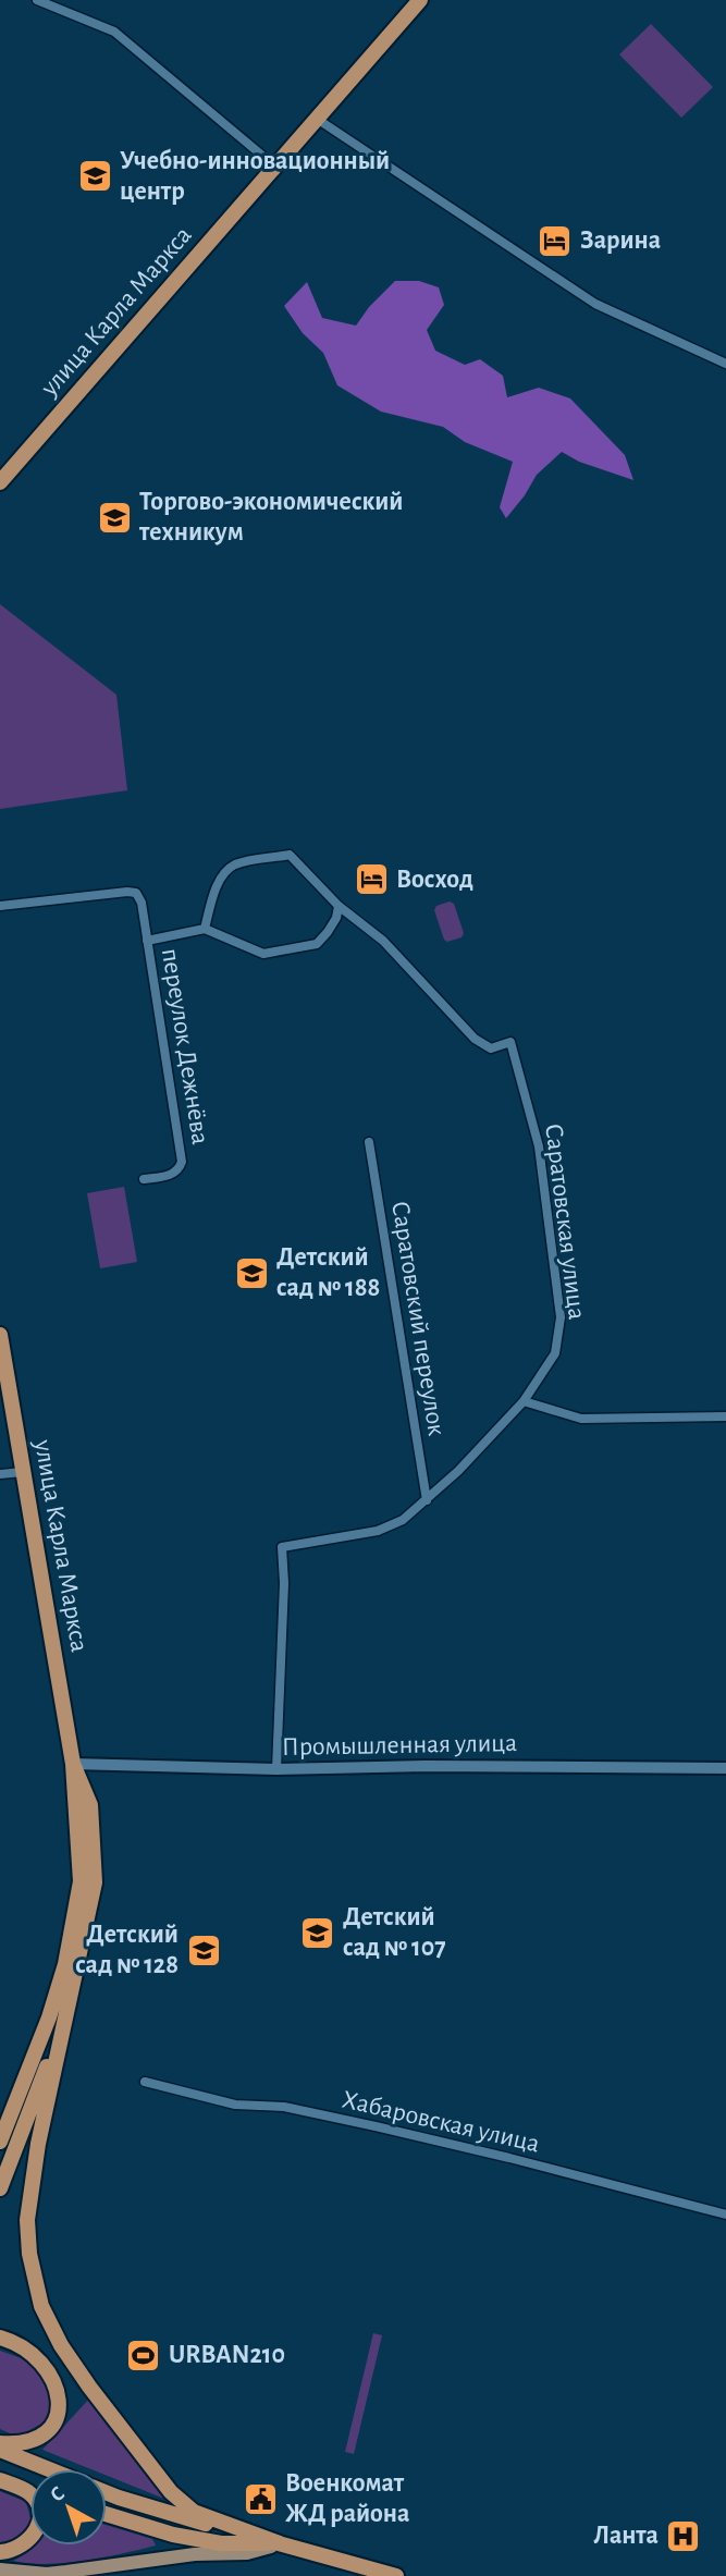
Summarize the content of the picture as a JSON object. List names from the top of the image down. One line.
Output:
{"streets":{"highway":["улица Карла Маркса"],"street":["переулок Дежнёва","Саратовская улица","Саратовский переулок","Промышленная улица","Хабаровская улица"]},"crossings":[["улица Карла Маркса","Промышленная улица"]],"places":{"school or university":["Учебно-инновационный центр","Торгово-экономический техникум","Детский сад № 188","Детский сад № 107","Детский сад № 128"],"hotel":["Зарина","Восход"],"sports":["URBAN210"],"public building":["Военкомат ЖД района"],"hospital":["Ланта"]},"north":"top left"}
